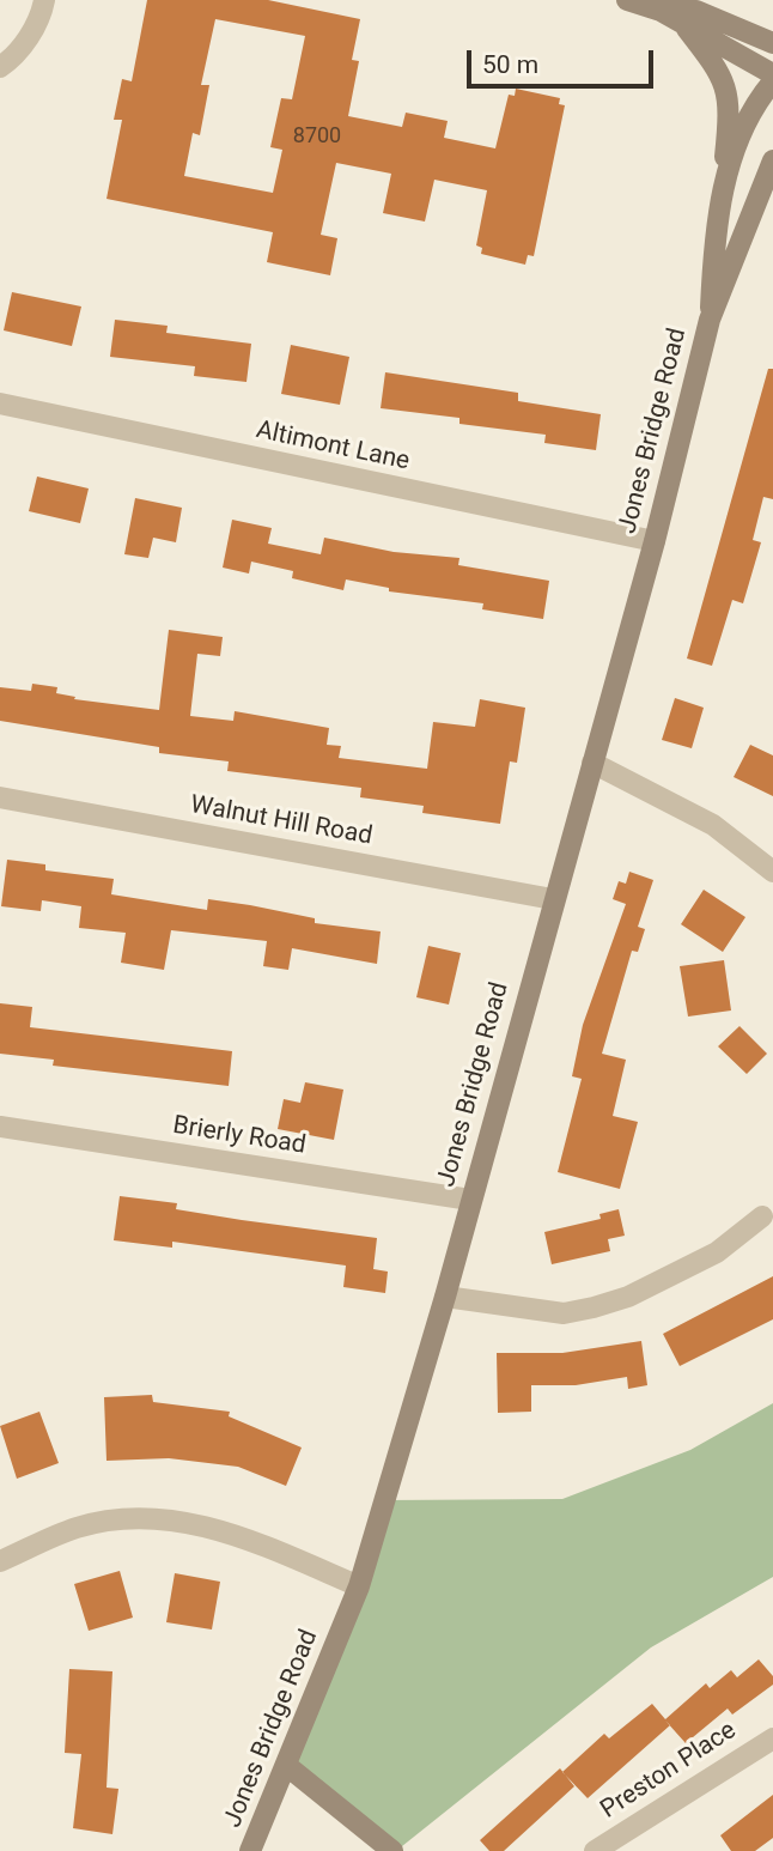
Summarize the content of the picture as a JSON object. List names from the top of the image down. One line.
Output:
{"streets":{"main road":["Jones Bridge Road"],"street":["Altimont Lane","Walnut Hill Road","Brierly Road","Preston Place"]},"crossings":[["Jones Bridge Road","Altimont Lane"],["Jones Bridge Road","Walnut Hill Road"],["Jones Bridge Road","Brierly Road"]],"house_numbers":["8700"],"scale_bar":"50 m"}
